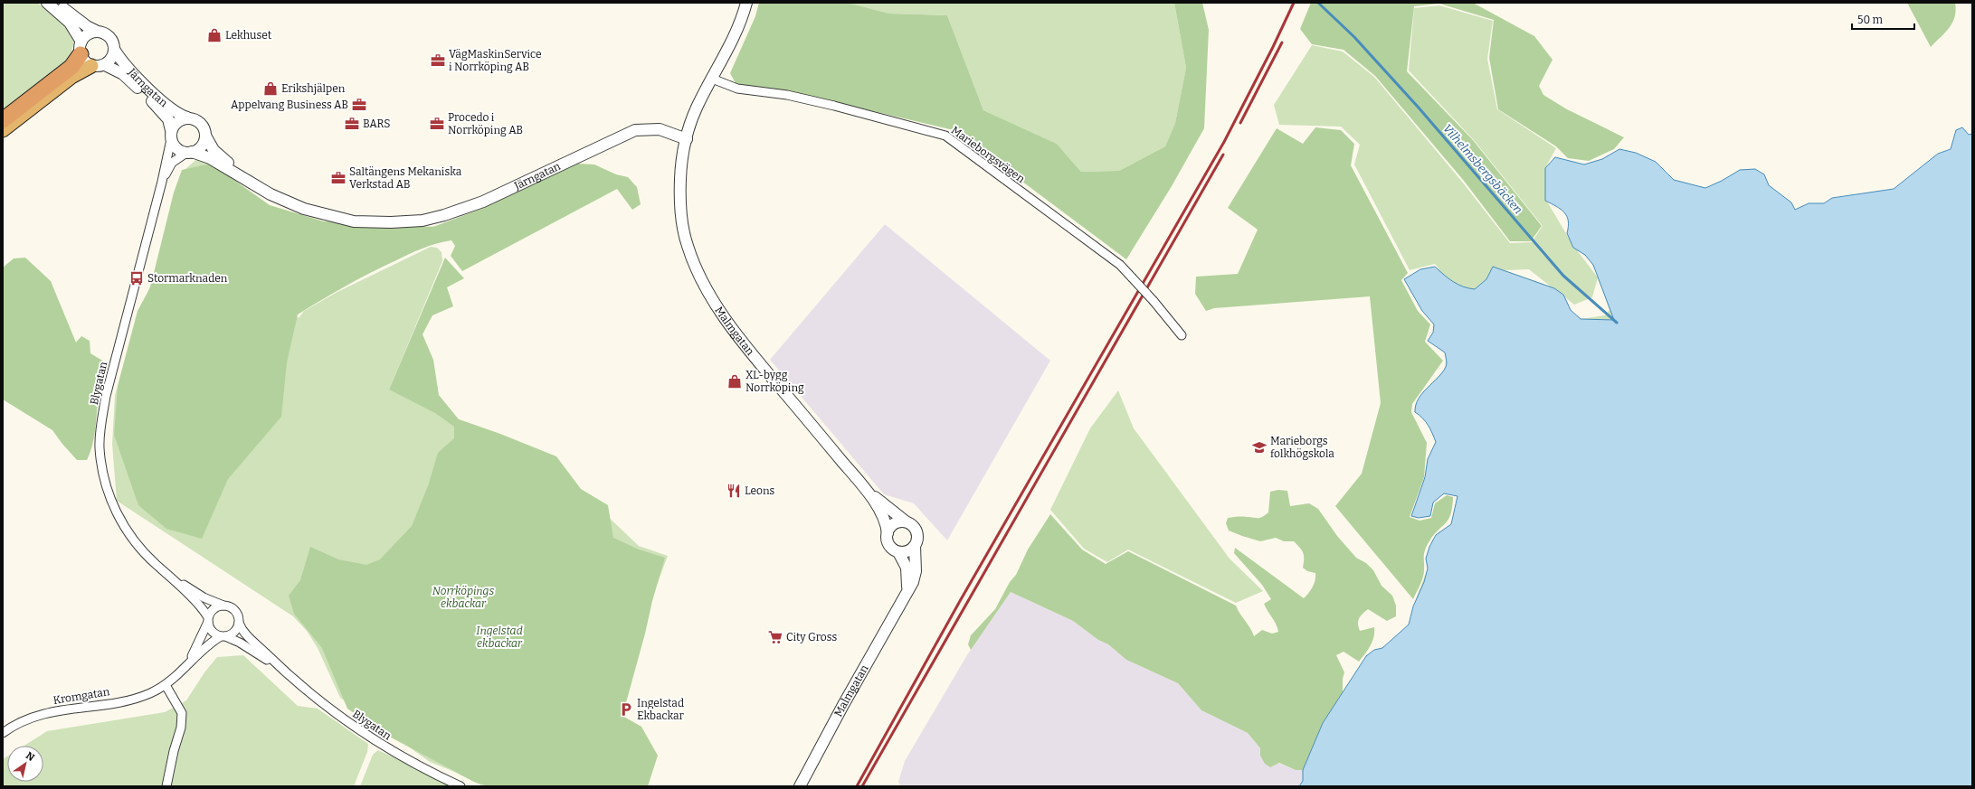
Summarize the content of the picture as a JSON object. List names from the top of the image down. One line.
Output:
{"streets":{"street":["Järngatan","Marieborgsvägen","Malmgatan","Blygatan","Kromgatan"]},"crossings":[["Järngatan","Malmgatan"],["Järngatan","Blygatan"],["Blygatan","Kromgatan"]],"water":["Vilhelmsbergsbäcken"],"parks":["Norrköpings ekbackar","Ingelstad ekbackar"],"places":{"shop":["Lekhuset","Erikshjälpen","XL-bygg Norrköping"],"office":["VägMaskinService i Norrköping AB","Appelvang Business AB","BARS","Procedo i Norrköping AB","Saltängens Mekaniska Verkstad AB"],"bus stop":["Stormarknaden"],"school or university":["Marieborgs folkhögskola"],"restaurant":["Leons"],"supermarket":["City Gross"],"parking":["Ingelstad Ekbackar"]},"scale_bar":"50 m","north":"top right"}
